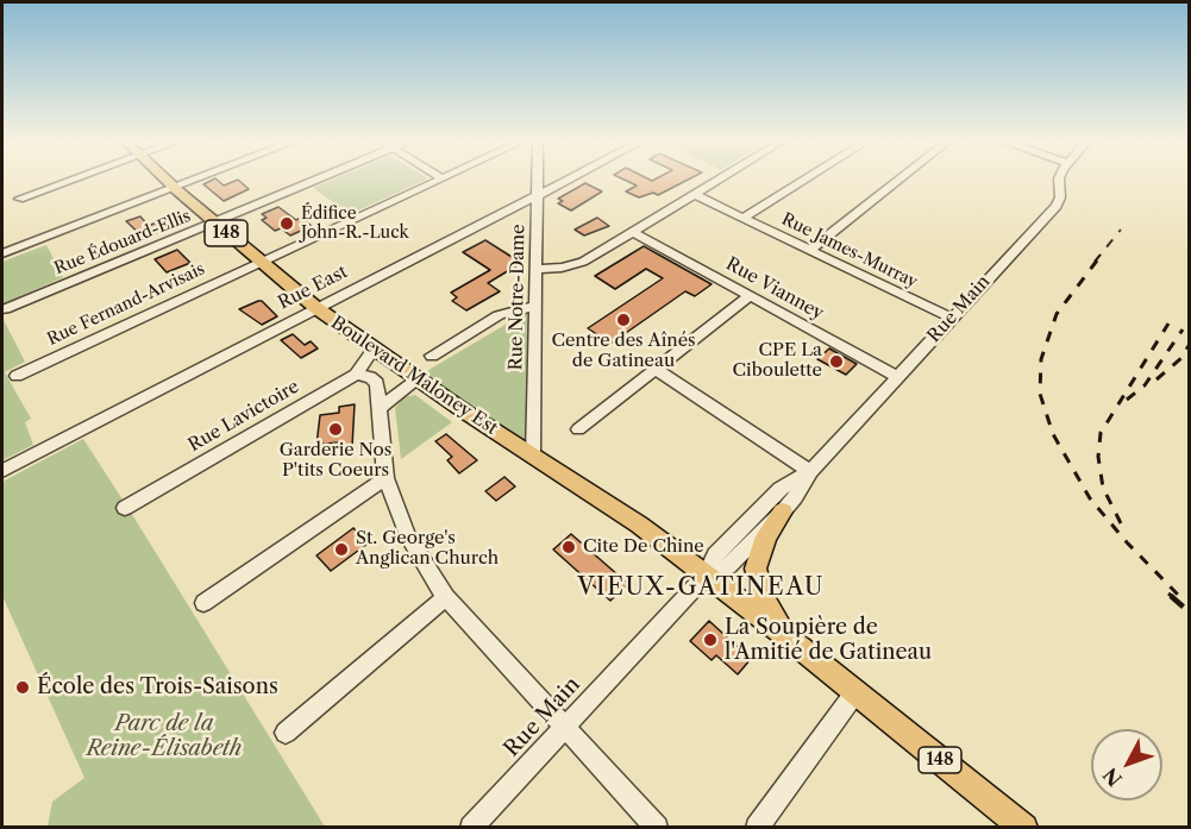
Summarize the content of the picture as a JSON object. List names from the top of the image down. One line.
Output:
{"streets":{"main road":["148","Boulevard Maloney Est"],"street":["Rue Édouard-Ellis","Rue James-Murray","Rue East","Rue Vianney","Rue Notre-Dame","Rue Fernand-Arvisais","Rue Main","Rue Lavictoire"]},"crossings":[["148","Rue Main"],["148","Boulevard Maloney Est"],["Rue Édouard-Ellis","Boulevard Maloney Est"],["Rue James-Murray","Rue Main"],["Rue East","Rue Notre-Dame"],["Rue East","Boulevard Maloney Est"],["Rue Vianney","Rue Main"],["Rue Notre-Dame","Boulevard Maloney Est"],["Rue Fernand-Arvisais","Boulevard Maloney Est"],["Rue Main","Boulevard Maloney Est"],["Boulevard Maloney Est","Rue Lavictoire"]],"districts":["VIEUX-GATINEAU"],"parks":["Parc de la Reine-Élisabeth"],"places":["Édifice John-R.-Luck","Centre des Aînés de Gatineau","CPE La Ciboulette","Garderie Nos P'tits Coeurs","Cite De Chine","St. George's Anglican Church","La Soupière de l'Amitié de Gatineau","École des Trois-Saisons"],"north":"bottom left"}
